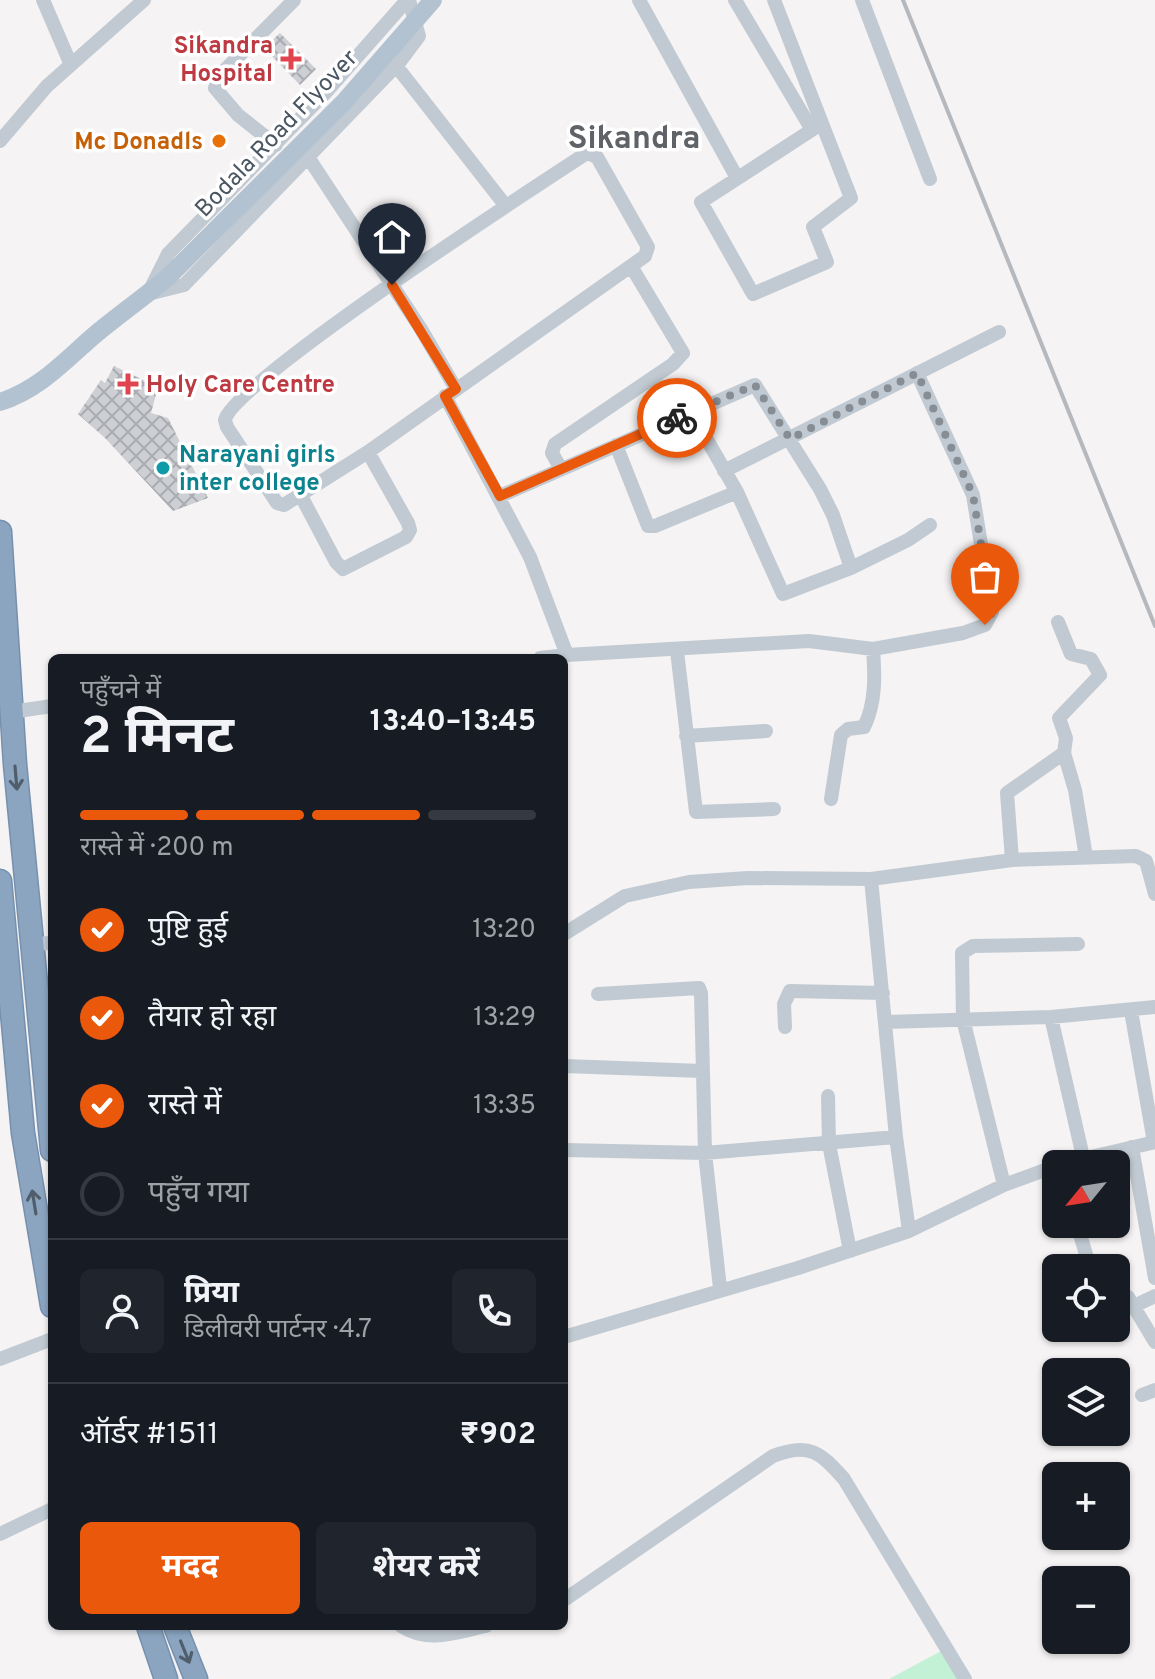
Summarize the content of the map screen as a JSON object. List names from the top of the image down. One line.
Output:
{"streets":{"main road":["Bodala Road Flyover"]},"districts":["Sikandra"],"places":{"health":["Sikandra Hospital","Holy Care Centre"],"other":["Mc Donadls","Narayani girls inter college"]},"north":"bottom left","page":{"heading":["2 मिनट","पहुँचने में","13:40–13:45"],"panel":["प्रिया","डिलीवरी पार्टनर · 4.7","ऑर्डर #1511","₹902"],"bar":"रास्ते में · 200 m","list":[["पुष्टि हुई","13:20"],["तैयार हो रहा","13:29"],["रास्ते में","13:35"],"पहुँच गया"],"map_buttons":["+","−"],"buttons":["मदद","शेयर करें"]}}
